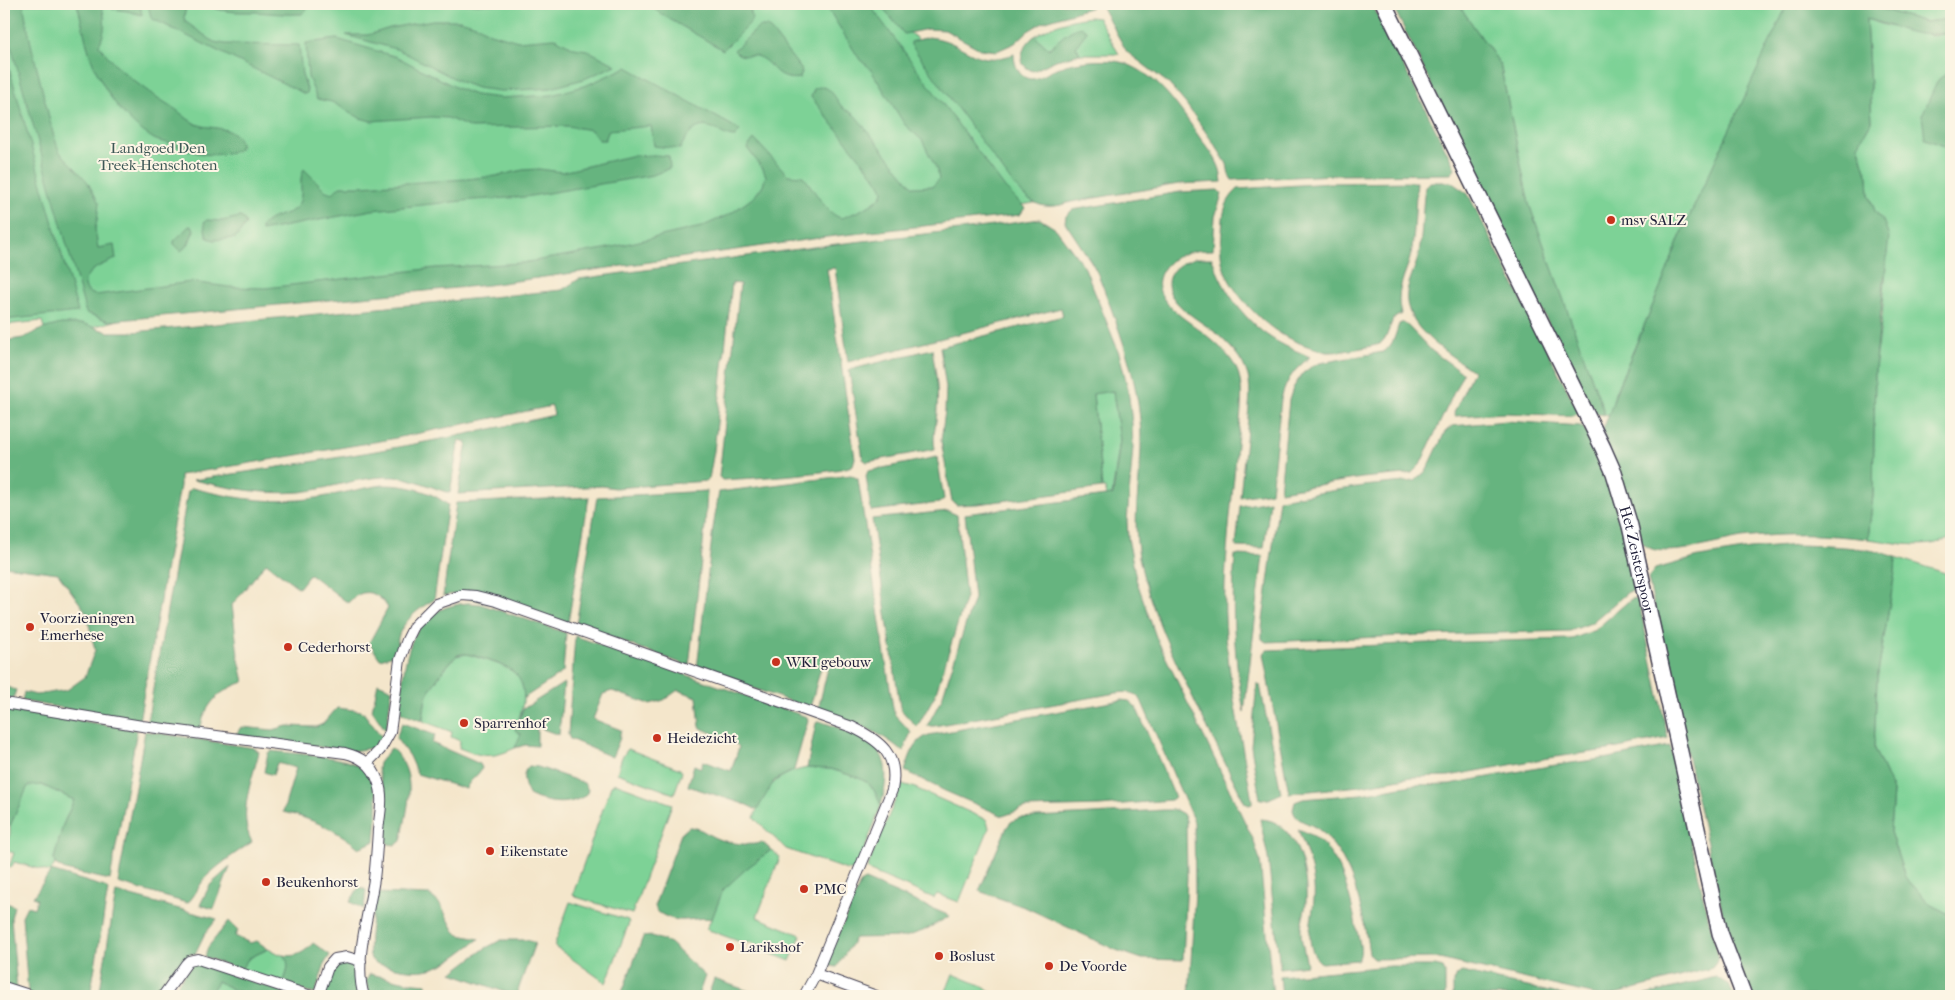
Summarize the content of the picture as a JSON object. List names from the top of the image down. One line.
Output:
{"streets":{"street":["Het Zeisterspoor"]},"parks":["Landgoed Den Treek-Henschoten"],"places":["msv SALZ","Voorzieningen Emerhese","Cederhorst","WKI gebouw","Sparrenhof","Heidezicht","Eikenstate","Beukenhorst","PMC","Larikshof","Boslust","De Voorde"]}
